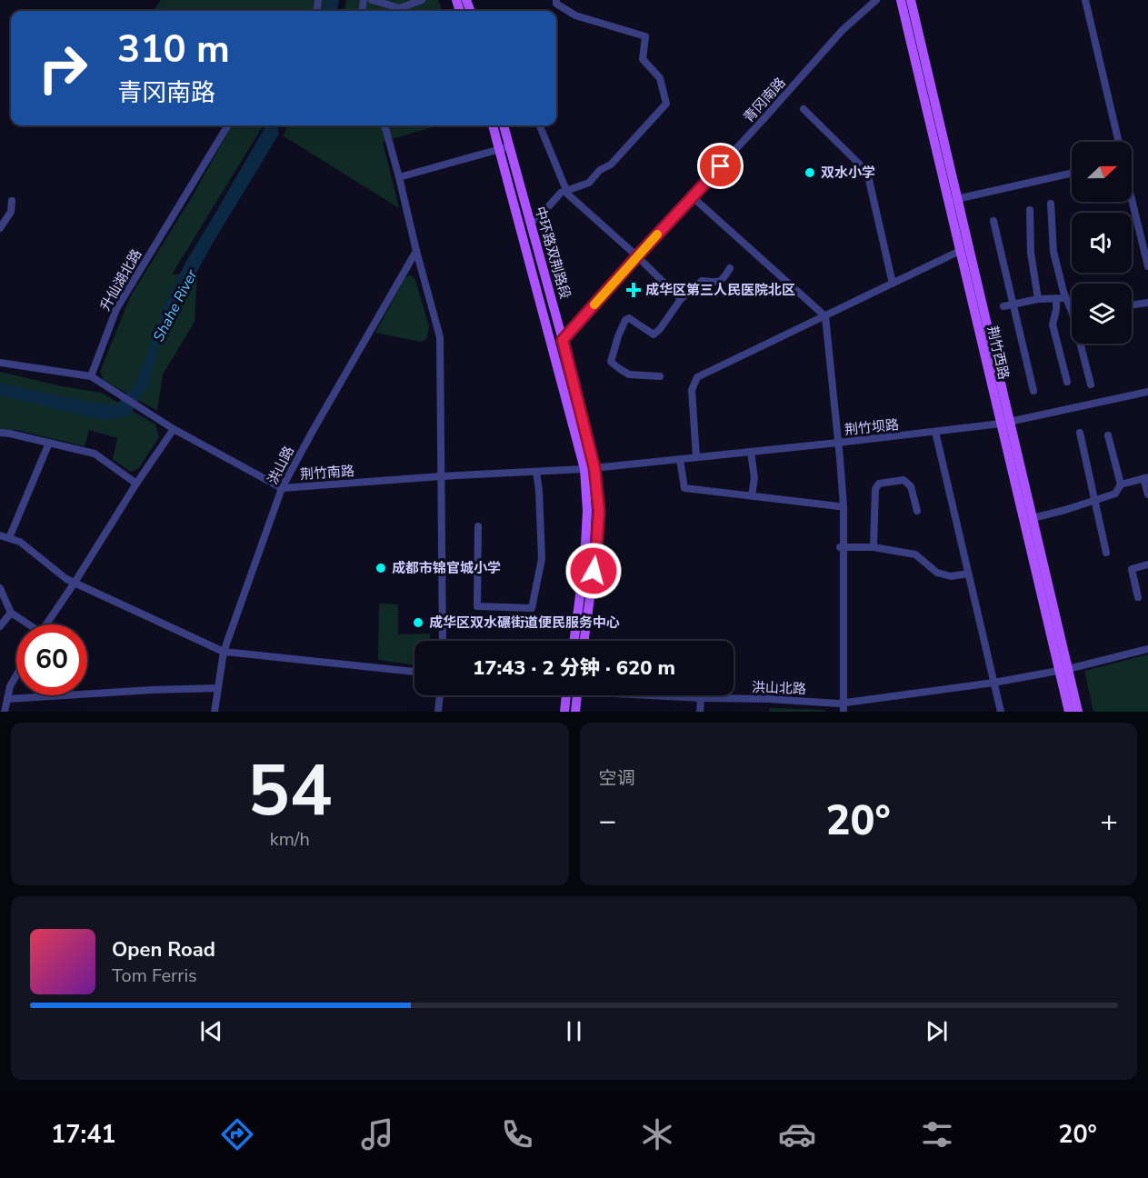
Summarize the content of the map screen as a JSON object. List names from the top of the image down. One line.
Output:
{"streets":{"main road":["中环路双荆路段","荆竹西路"],"street":["青冈南路","升仙湖北路","荆竹坝路","洪山路","荆竹南路","洪山北路"]},"crossings":[["青冈南路","中环路双荆路段"],["中环路双荆路段","荆竹坝路"],["中环路双荆路段","荆竹南路"],["升仙湖北路","荆竹南路"],["荆竹西路","荆竹坝路"],["荆竹西路","洪山北路"],["荆竹坝路","荆竹南路"],["洪山路","荆竹南路"]],"water":["Shahe River"],"places":{"other":["双水小学","成都市锦官城小学","成华区双水碾街道便民服务中心"],"health":["成华区第三人民医院北区"]},"north":"right","page":{"turn":["310 m","青冈南路"],"limit":"60","trip":"17:43 · 2 分钟 · 620 m","tile":[["54","km/h"],"空调"],"heat":["−","20°","+"],"song":["Open Road","Tom Ferris"],"tabs":["17:41","20°"]}}
